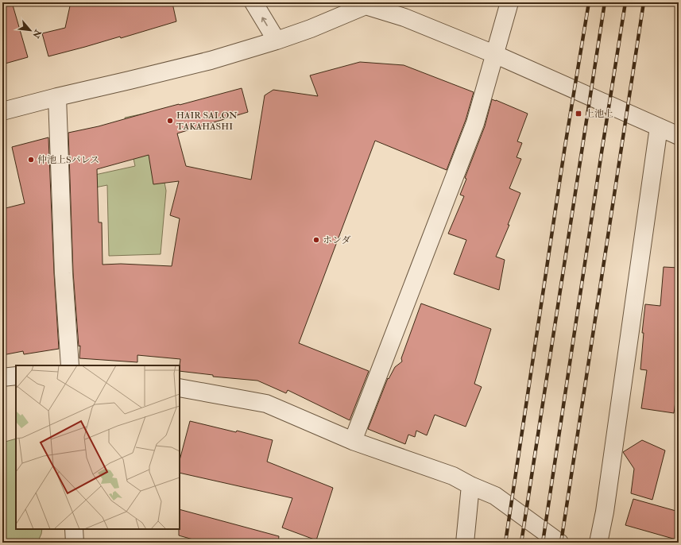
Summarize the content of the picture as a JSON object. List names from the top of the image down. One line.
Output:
{"places":{"transit":["上池上"],"other":["HAIR SALON TAKAHASHI","仲池上Sパレス","ホンダ"]},"north":"bottom right"}
